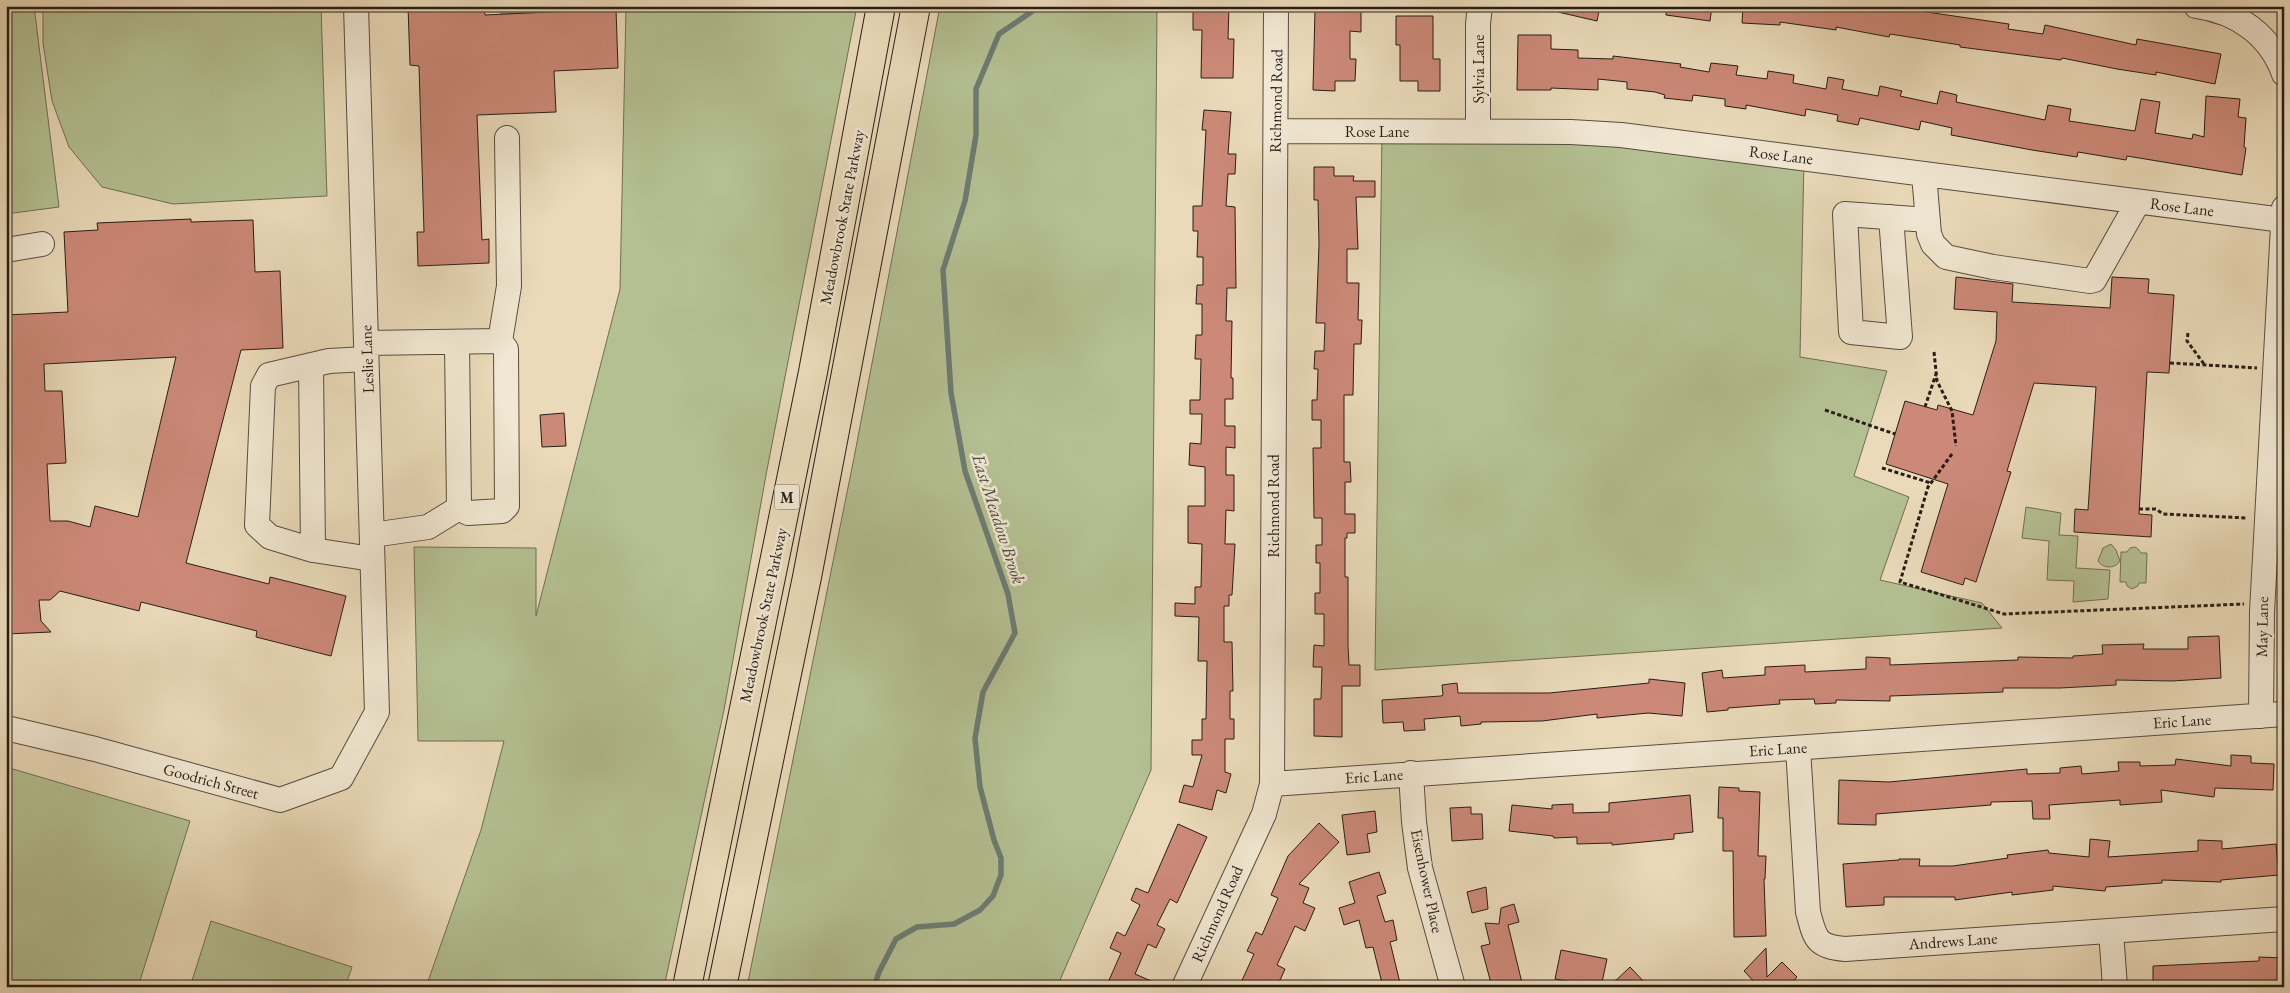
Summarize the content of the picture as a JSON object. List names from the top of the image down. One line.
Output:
{"streets":{"highway":["Meadowbrook State Parkway","M"],"street":["Sylvia Lane","Richmond Road","Rose Lane","Leslie Lane","May Lane","Eric Lane","Goodrich Street","Eisenhower Place","Andrews Lane"]},"crossings":[["Sylvia Lane","Rose Lane"],["Richmond Road","Rose Lane"],["Richmond Road","Eric Lane"],["Rose Lane","May Lane"],["Leslie Lane","Goodrich Street"],["May Lane","Eric Lane"],["Eric Lane","Eisenhower Place"],["Eric Lane","Andrews Lane"]],"water":["East Meadow Brook"]}
